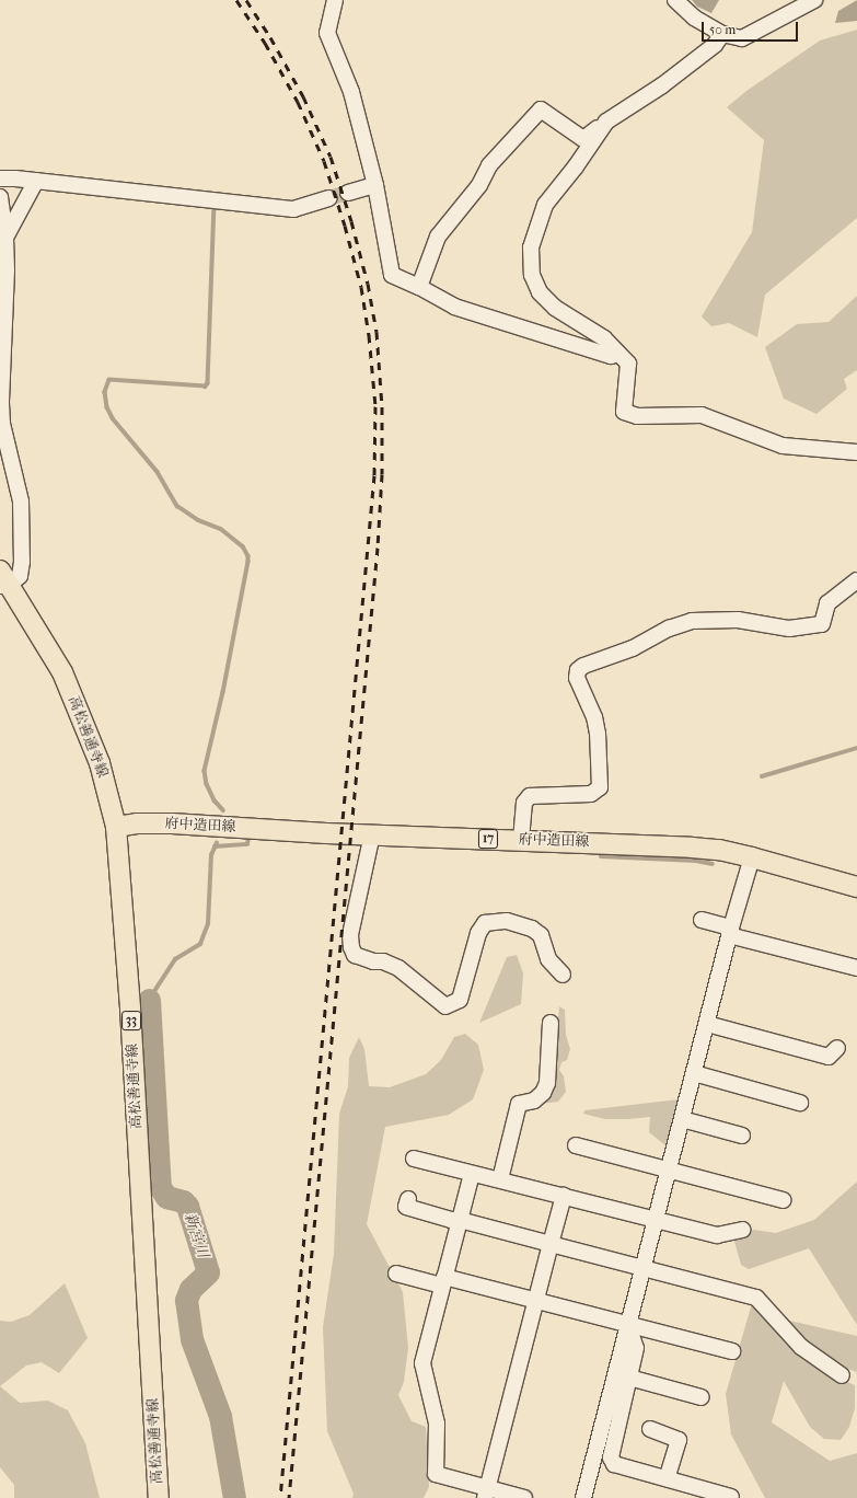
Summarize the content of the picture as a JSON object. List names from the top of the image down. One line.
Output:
{"streets":{"main road":["高松善通寺線","府中造田線","17","33"]},"crossings":[["高松善通寺線","府中造田線"]],"water":["新宮川"],"scale_bar":"50 m"}
